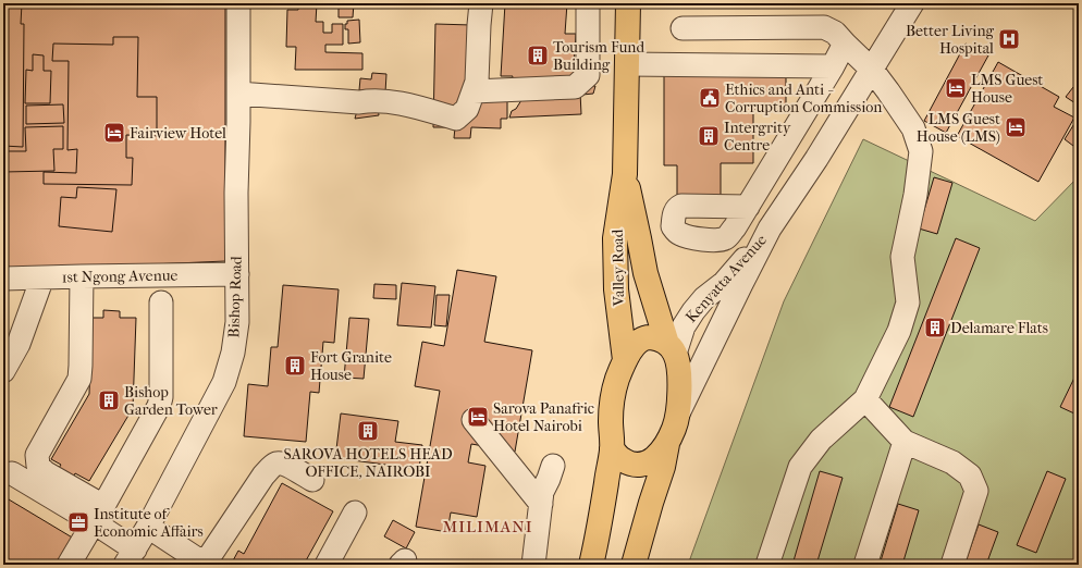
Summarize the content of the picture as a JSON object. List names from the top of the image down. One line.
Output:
{"streets":{"main road":["Valley Road"],"street":["1st Ngong Avenue","Kenyatta Avenue","Bishop Road"]},"crossings":[["Valley Road","Kenyatta Avenue"],["1st Ngong Avenue","Bishop Road"]],"districts":["MILIMANI"],"places":{"hospital":["Better Living Hospital"],"building":["Tourism Fund Building","Intergrity Centre","Delamare Flats","Fort Granite House","Bishop Garden Tower","SAROVA HOTELS HEAD OFFICE, NAIROBI"],"hotel":["LMS Guest House","LMS Guest House (LMS)","Fairview Hotel","Sarova Panafric Hotel Nairobi"],"public building":["Ethics and Anti - Corruption Commission"],"office":["Institute of Economic Affairs"]}}
